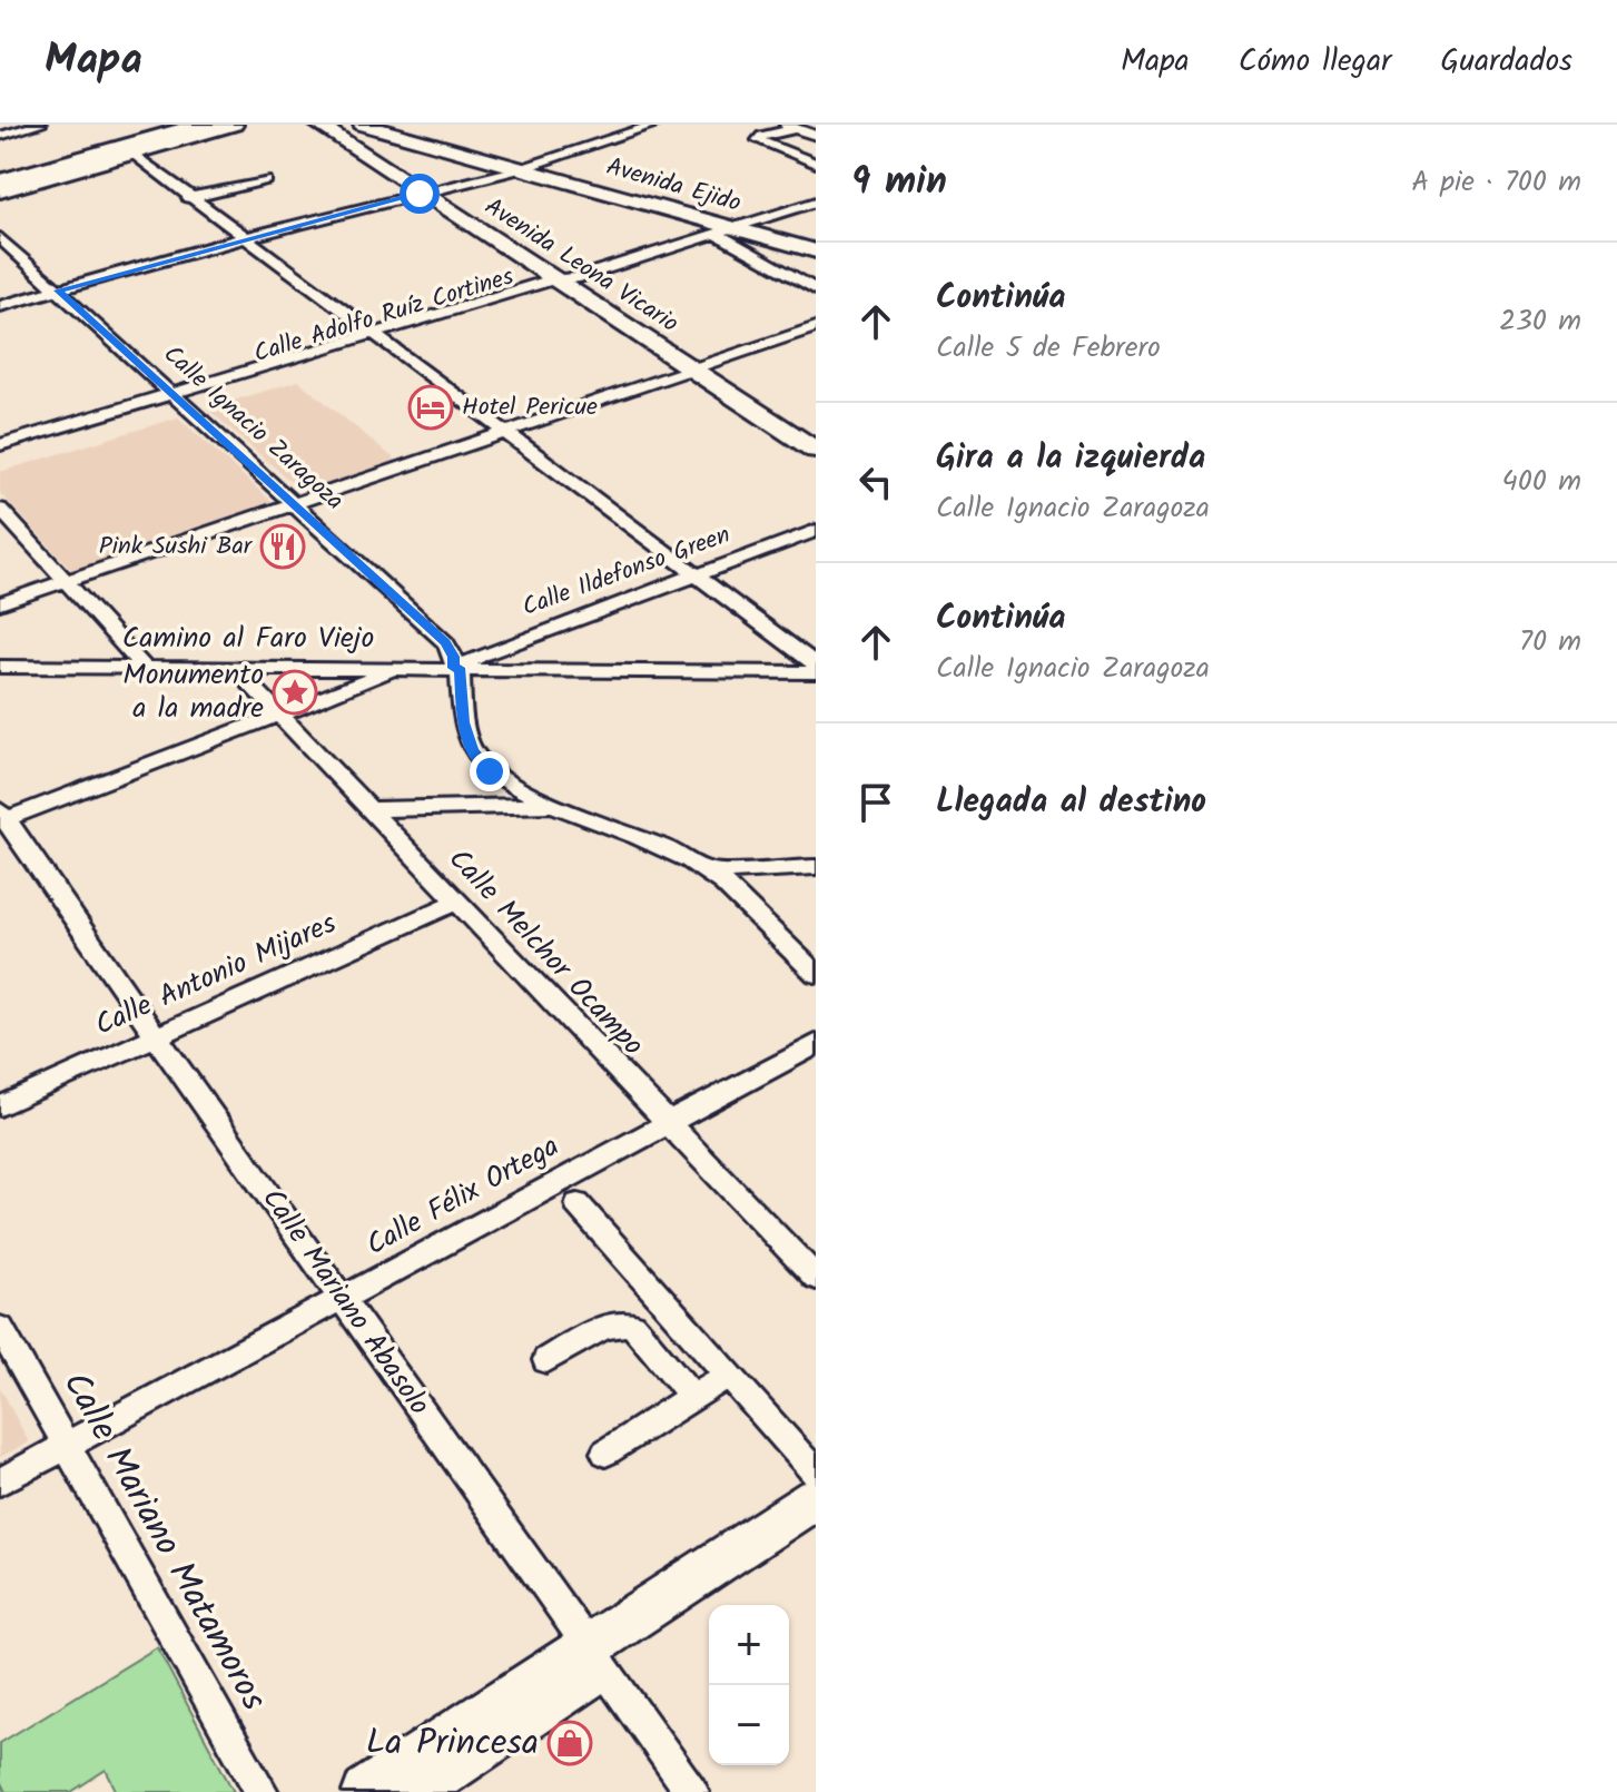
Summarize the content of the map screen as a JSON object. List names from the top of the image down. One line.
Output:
{"streets":{"street":["Avenida Ejido","Avenida Leona Vicario","Calle Adolfo Ruíz Cortines","Calle Ignacio Zaragoza","Calle Ildefonso Green","Camino al Faro Viejo","Calle Melchor Ocampo","Calle Antonio Mijares","Calle Félix Ortega","Calle Mariano Abasolo","Calle Mariano Matamoros"]},"crossings":[["Avenida Ejido","Calle Adolfo Ruíz Cortines"],["Avenida Leona Vicario","Calle Adolfo Ruíz Cortines"],["Calle Adolfo Ruíz Cortines","Calle Ignacio Zaragoza"],["Calle Ignacio Zaragoza","Calle Ildefonso Green"],["Calle Ignacio Zaragoza","Camino al Faro Viejo"],["Calle Ildefonso Green","Camino al Faro Viejo"],["Camino al Faro Viejo","Calle Melchor Ocampo"],["Calle Melchor Ocampo","Calle Antonio Mijares"],["Calle Melchor Ocampo","Calle Félix Ortega"],["Calle Antonio Mijares","Calle Mariano Abasolo"],["Calle Félix Ortega","Calle Mariano Abasolo"],["Calle Félix Ortega","Calle Mariano Matamoros"]],"places":{"hotel":["Hotel Pericue"],"restaurant":["Pink Sushi Bar"],"place":["Monumento a la madre"],"shop":["La Princesa"]},"page":{"header":"Mapa","nav":["Mapa","Cómo llegar","Guardados"],"heading":["9 min","A pie · 700 m"],"list":[["Continúa","Calle 5 de Febrero","230 m"],["Gira a la izquierda","Calle Ignacio Zaragoza","400 m"],["Continúa","Calle Ignacio Zaragoza","70 m"],"Llegada al destino"],"map_buttons":["+","−"]}}
